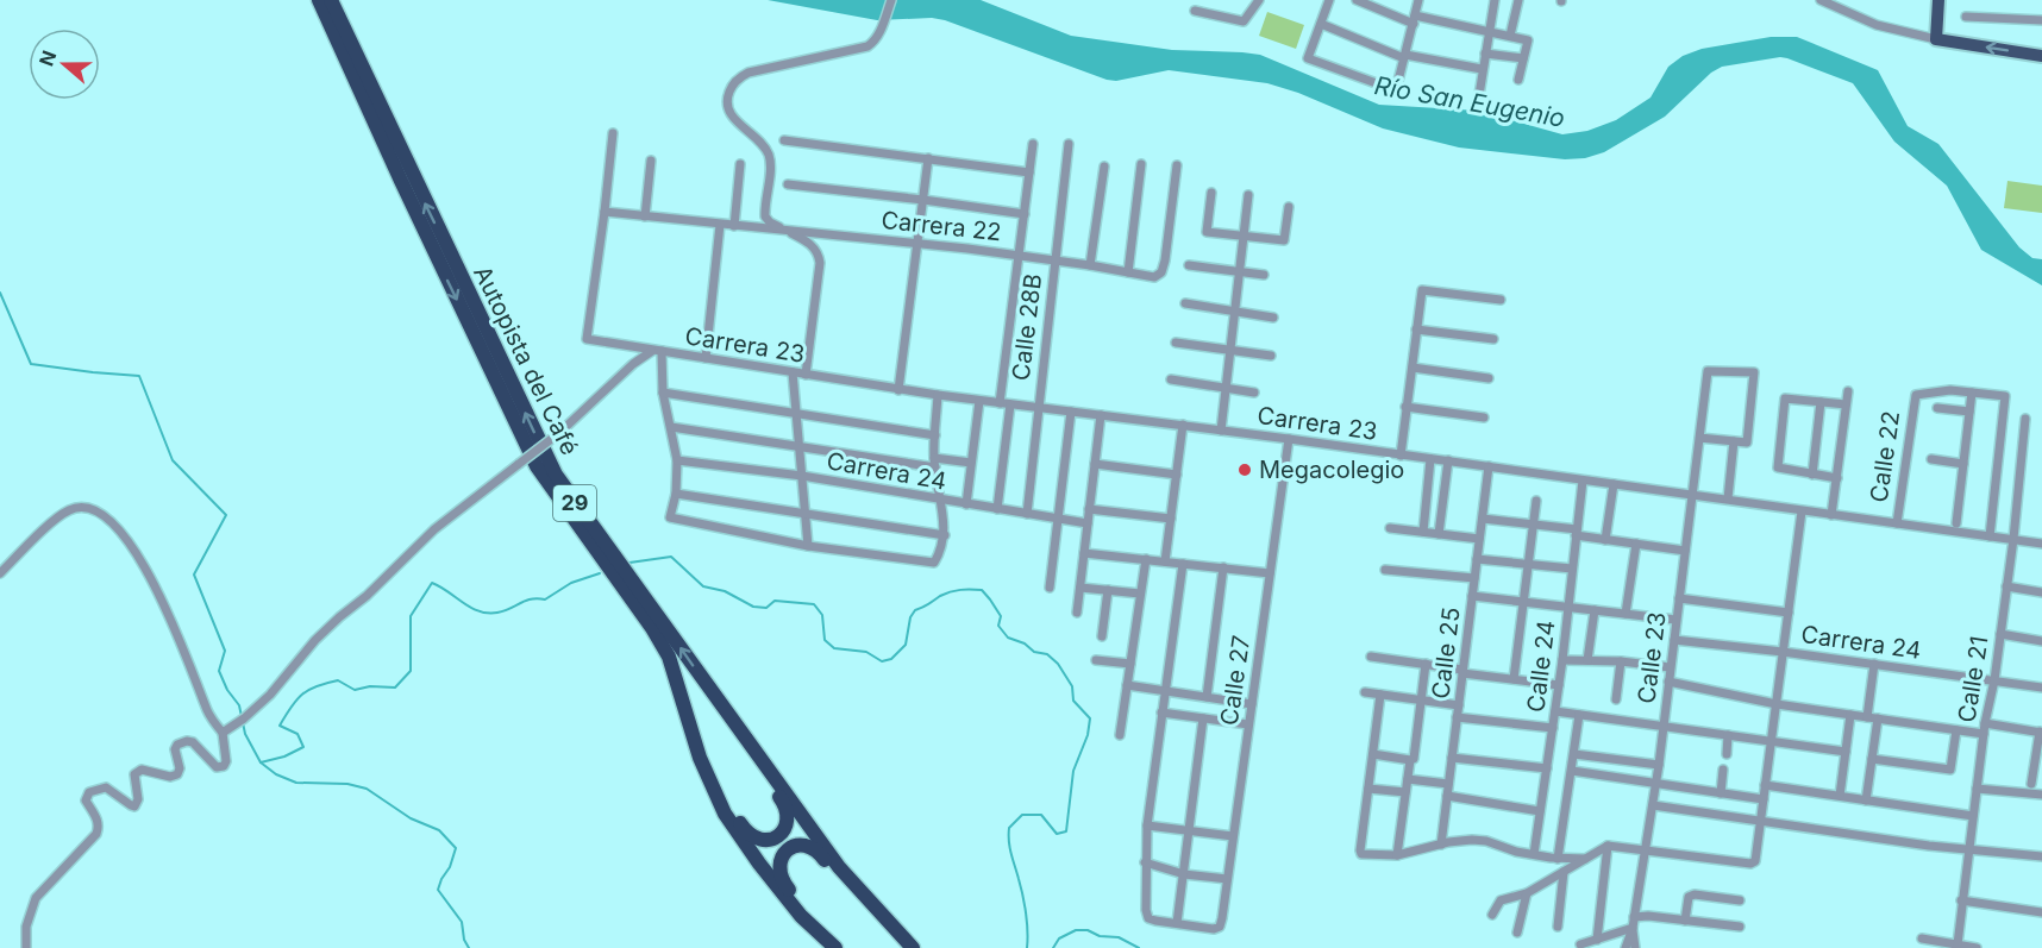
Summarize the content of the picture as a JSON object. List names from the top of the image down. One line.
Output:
{"streets":{"highway":["Autopista del Café","29"],"street":["Carrera 22","Calle 28B","Carrera 23","Calle 22","Carrera 24","Calle 25","Calle 23","Calle 24","Calle 21","Calle 27"]},"crossings":[["Carrera 22","Calle 28B"],["Carrera 22","Carrera 23"],["Calle 28B","Carrera 23"],["Calle 28B","Carrera 24"],["Carrera 23","Calle 22"],["Carrera 23","Calle 25"],["Carrera 23","Calle 23"],["Carrera 23","Calle 24"],["Carrera 23","Calle 21"],["Carrera 23","Calle 27"],["Carrera 24","Calle 23"],["Carrera 24","Calle 21"]],"water":["Río San Eugenio"],"places":["Megacolegio"],"north":"left"}
